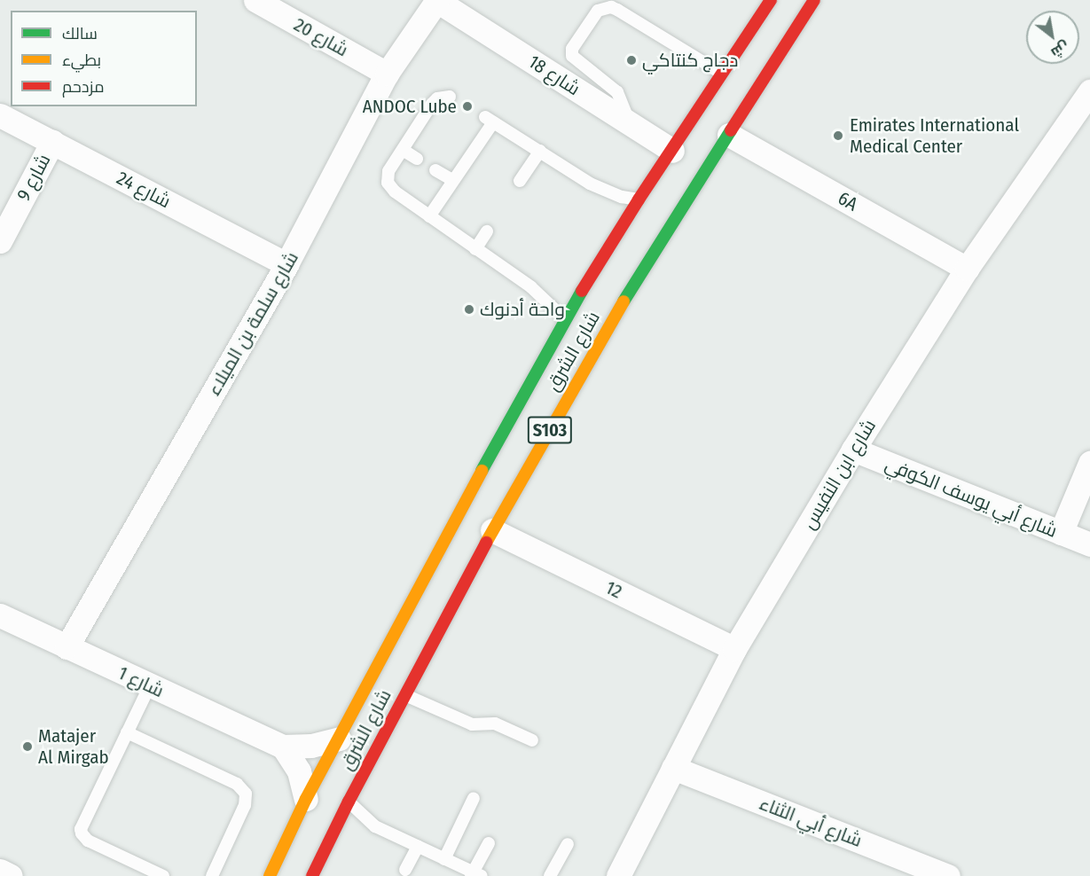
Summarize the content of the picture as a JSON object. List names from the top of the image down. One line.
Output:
{"streets":{"main road":["شارع الشرق","S103"],"street":["شارع 20","شارع 18","شارع 9","شارع 24","6A","شارع سلمة بن الميلاء","شارع ابن النفيس","شارع أبي يوسف الكوفي","12","شارع 1","شارع أبي الثناء"]},"crossings":[["شارع 20","شارع سلمة بن الميلاء"],["شارع 18","شارع سلمة بن الميلاء"],["شارع 18","شارع الشرق"],["شارع 9","شارع 24"],["شارع 24","شارع سلمة بن الميلاء"],["6A","شارع الشرق"],["6A","شارع ابن النفيس"],["شارع سلمة بن الميلاء","شارع 1"],["شارع الشرق","12"],["شارع ابن النفيس","شارع أبي يوسف الكوفي"],["شارع ابن النفيس","12"],["شارع ابن النفيس","شارع أبي الثناء"]],"places":["دجاج كنتاكي","ANDOC Lube","Emirates International Medical Center","واحة أدنوك","Matajer Al Mirgab"],"legend":["سالك","بطيء","مزدحم"],"north":"bottom right"}
